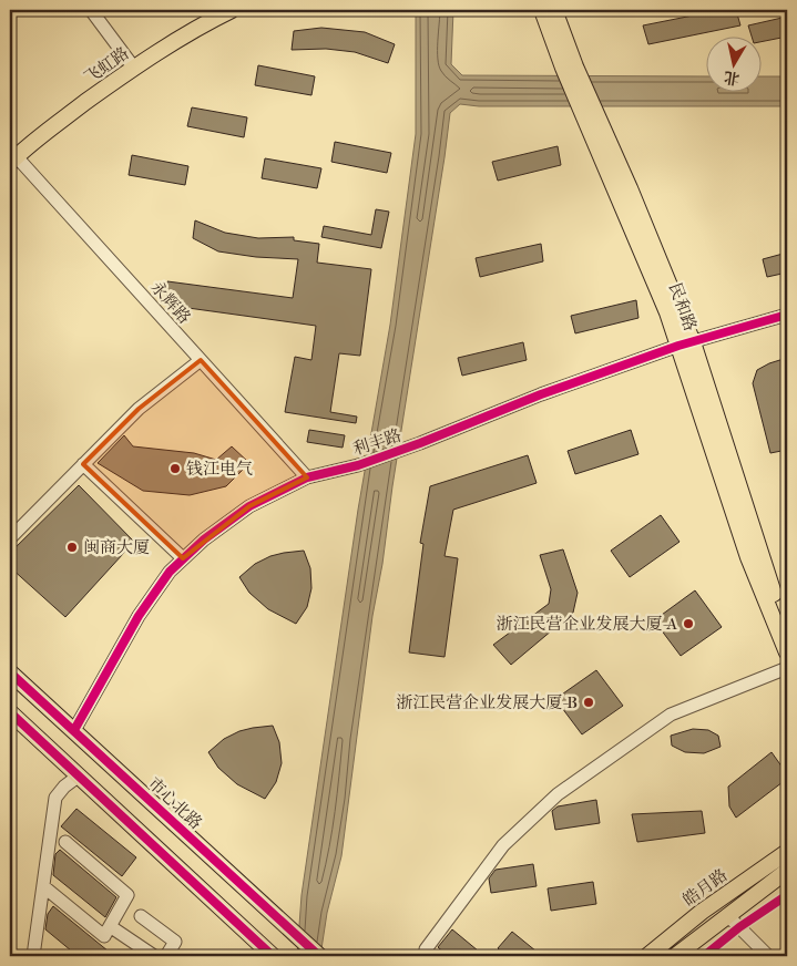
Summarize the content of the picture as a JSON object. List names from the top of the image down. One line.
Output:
{"streets":{"main road":["飞虹路","民和路","市心北路","皓月路"],"street":["永辉路","利丰路"]},"crossings":[["飞虹路","永辉路"],["永辉路","利丰路"],["民和路","利丰路"],["利丰路","市心北路"]],"places":["钱江电气","闽商大厦","浙江民营企业发展大厦-A","浙江民营企业发展大厦-B"],"north":"bottom"}
